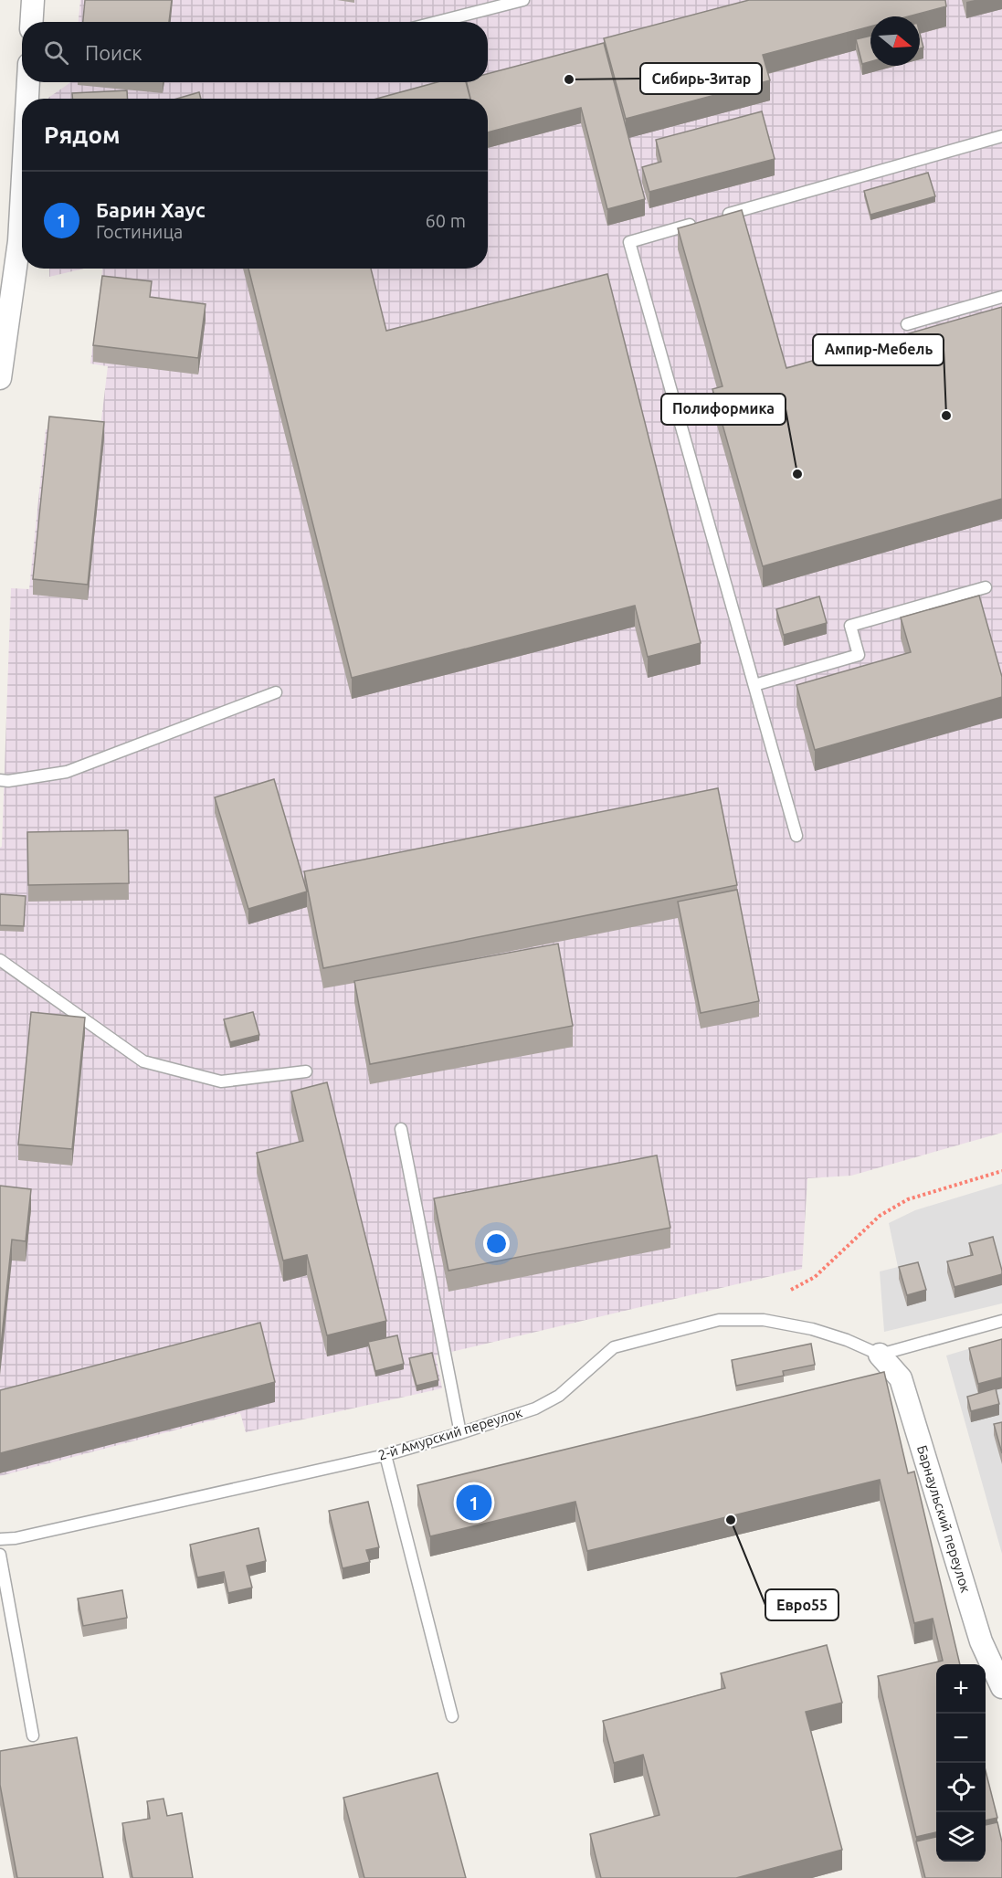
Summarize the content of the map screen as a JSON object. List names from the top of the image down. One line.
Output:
{"streets":{"street":["Барнаульский переулок"],"lane":["2-й Амурский переулок"]},"crossings":[["2-й Амурский переулок","Барнаульский переулок"]],"places":["Сибирь-Зитар","Ампир-Мебель","Полиформика","Евро55"],"north":"right","page":{"search":"Поиск","heading":"Рядом","list":[{"mark":"1","name":"Барин Хаус","note":"Гостиница","value":"60 m"}],"pins":"1","map_buttons":["+","−"]}}
